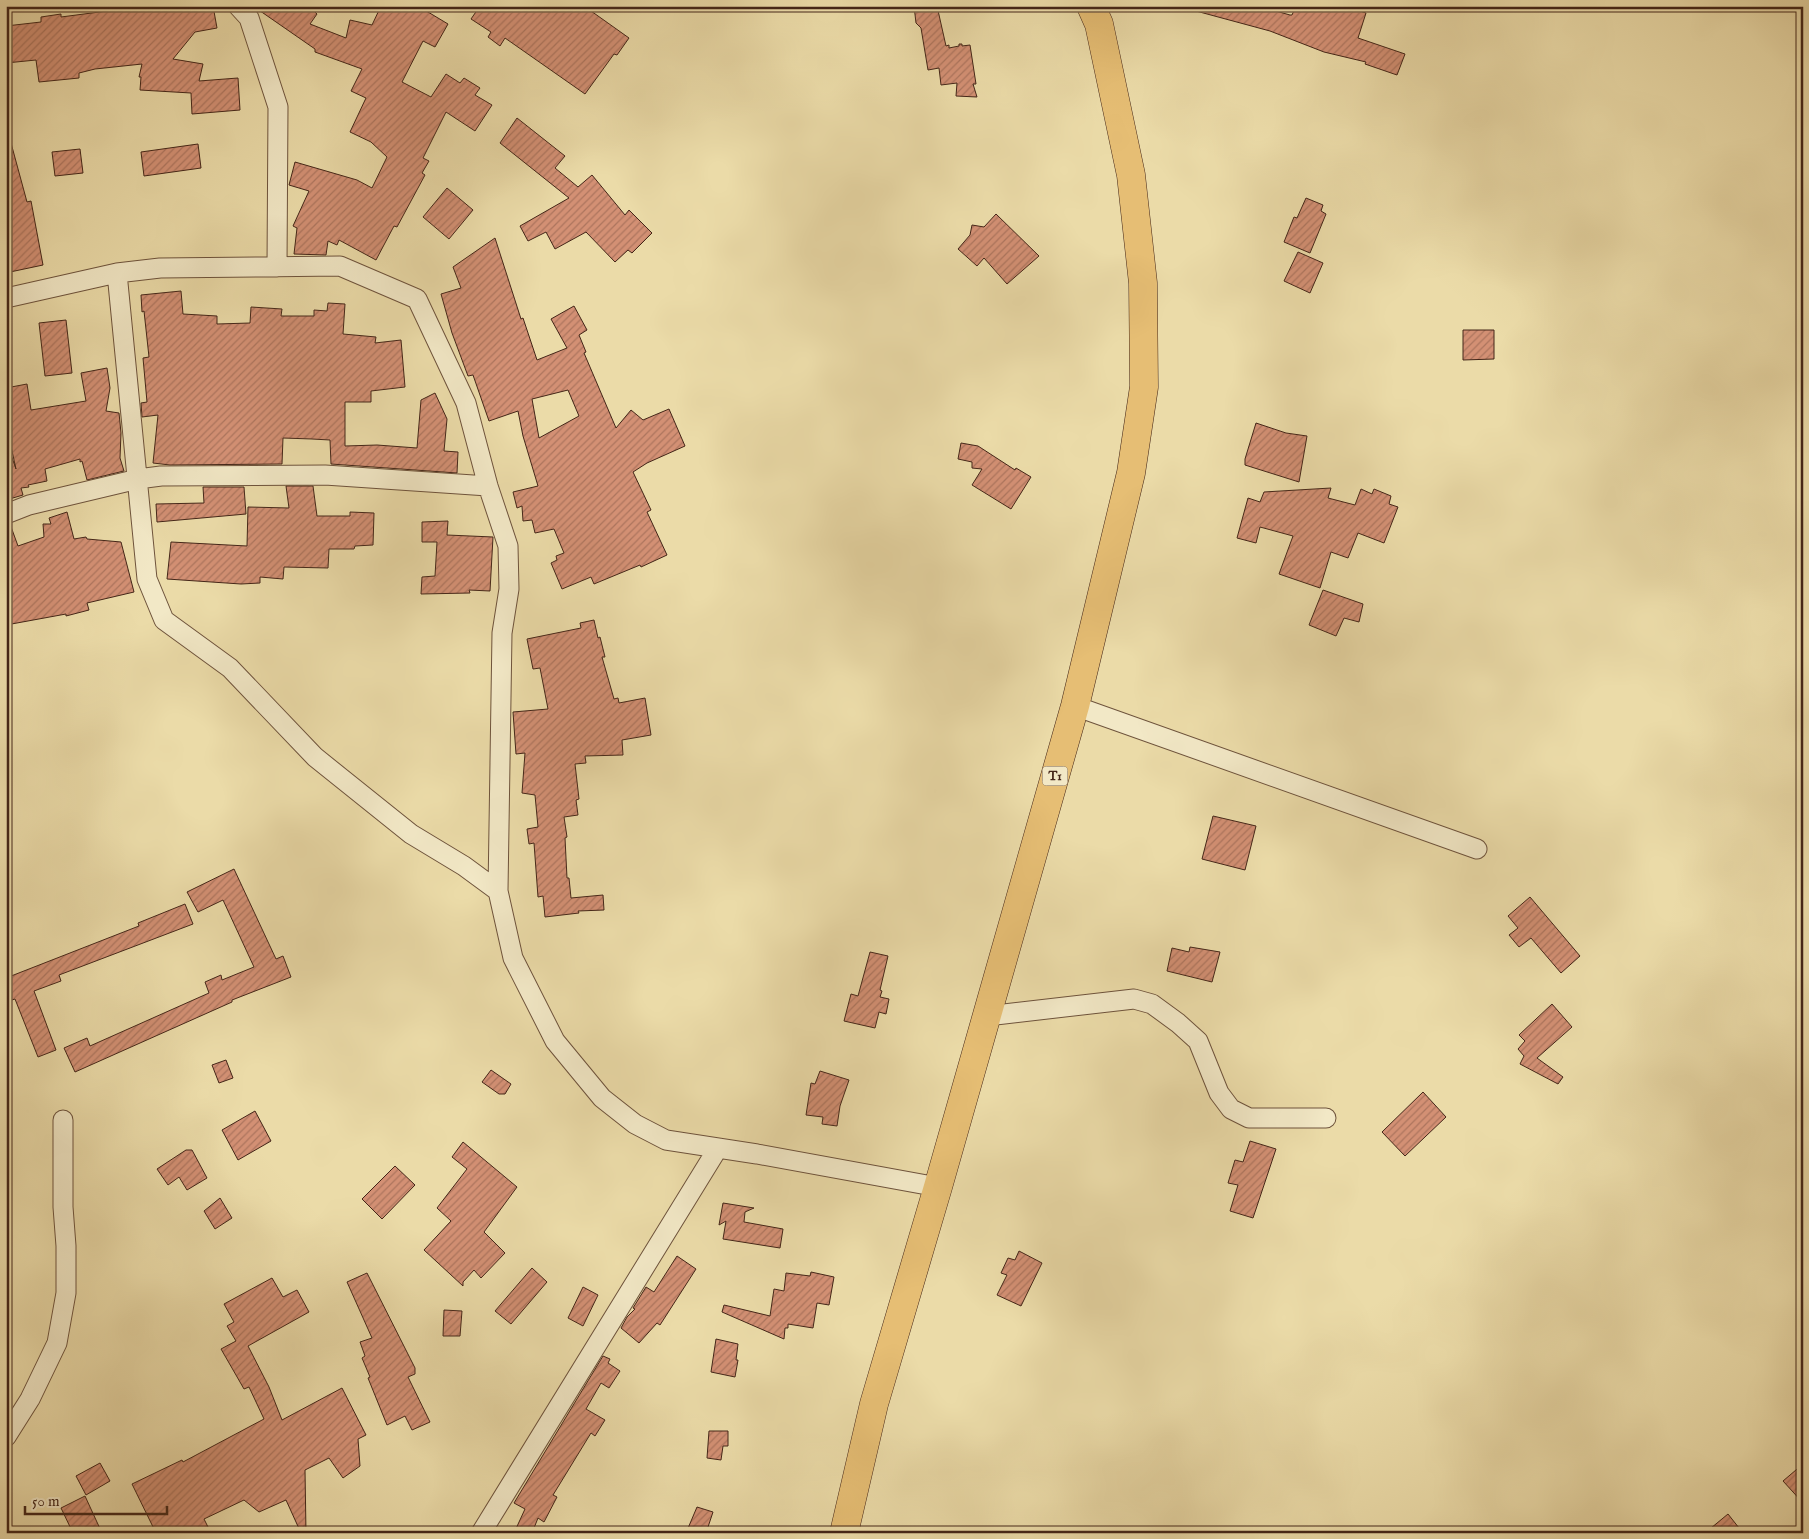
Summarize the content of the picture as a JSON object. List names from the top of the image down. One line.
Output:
{"streets":{"highway":["T1"]},"scale_bar":"50 m"}
